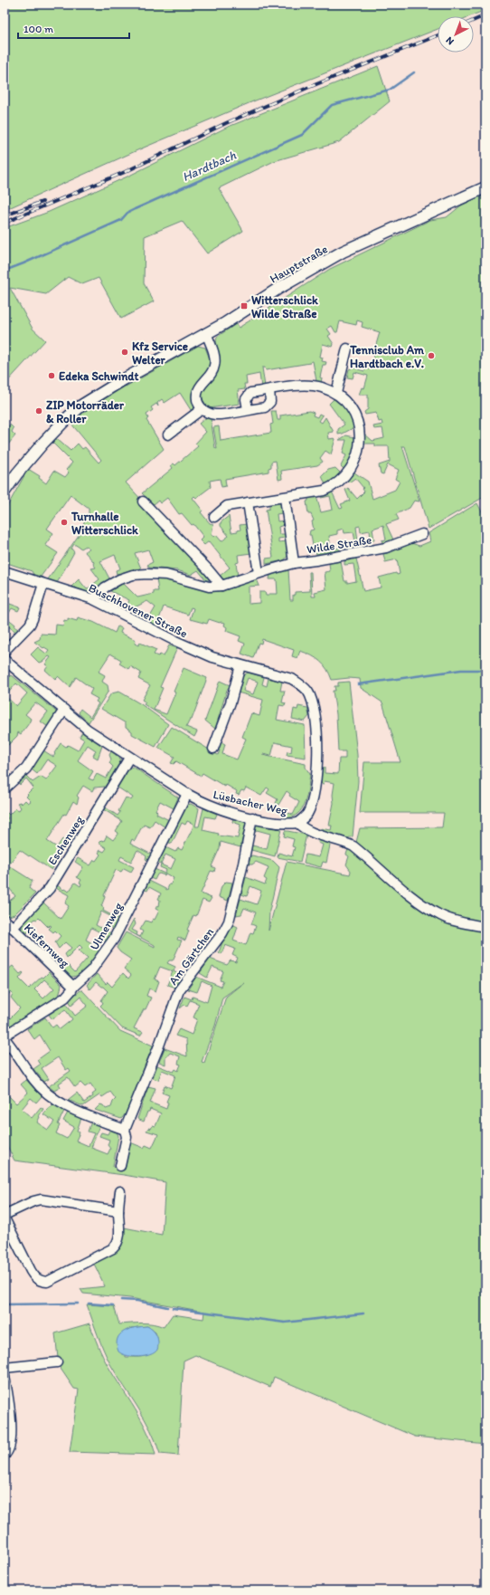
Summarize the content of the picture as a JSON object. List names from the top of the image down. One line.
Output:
{"streets":{"main road":["Hauptstraße"],"street":["Wilde Straße","Buschhovener Straße","Lüsbacher Weg","Eschenweg","Ulmenweg","Kiefernweg","Am Gärtchen"]},"crossings":[["Wilde Straße","Buschhovener Straße"],["Buschhovener Straße","Lüsbacher Weg"],["Lüsbacher Weg","Eschenweg"],["Lüsbacher Weg","Ulmenweg"],["Lüsbacher Weg","Am Gärtchen"],["Eschenweg","Kiefernweg"],["Ulmenweg","Kiefernweg"]],"water":["Hardtbach"],"places":{"transit":["Witterschlick Wilde Straße"],"other":["Kfz Service Welter","Tennisclub Am Hardtbach e.V.","Edeka Schwindt","ZIP Motorräder & Roller","Turnhalle Witterschlick"]},"scale_bar":"100 m","north":"bottom left"}
